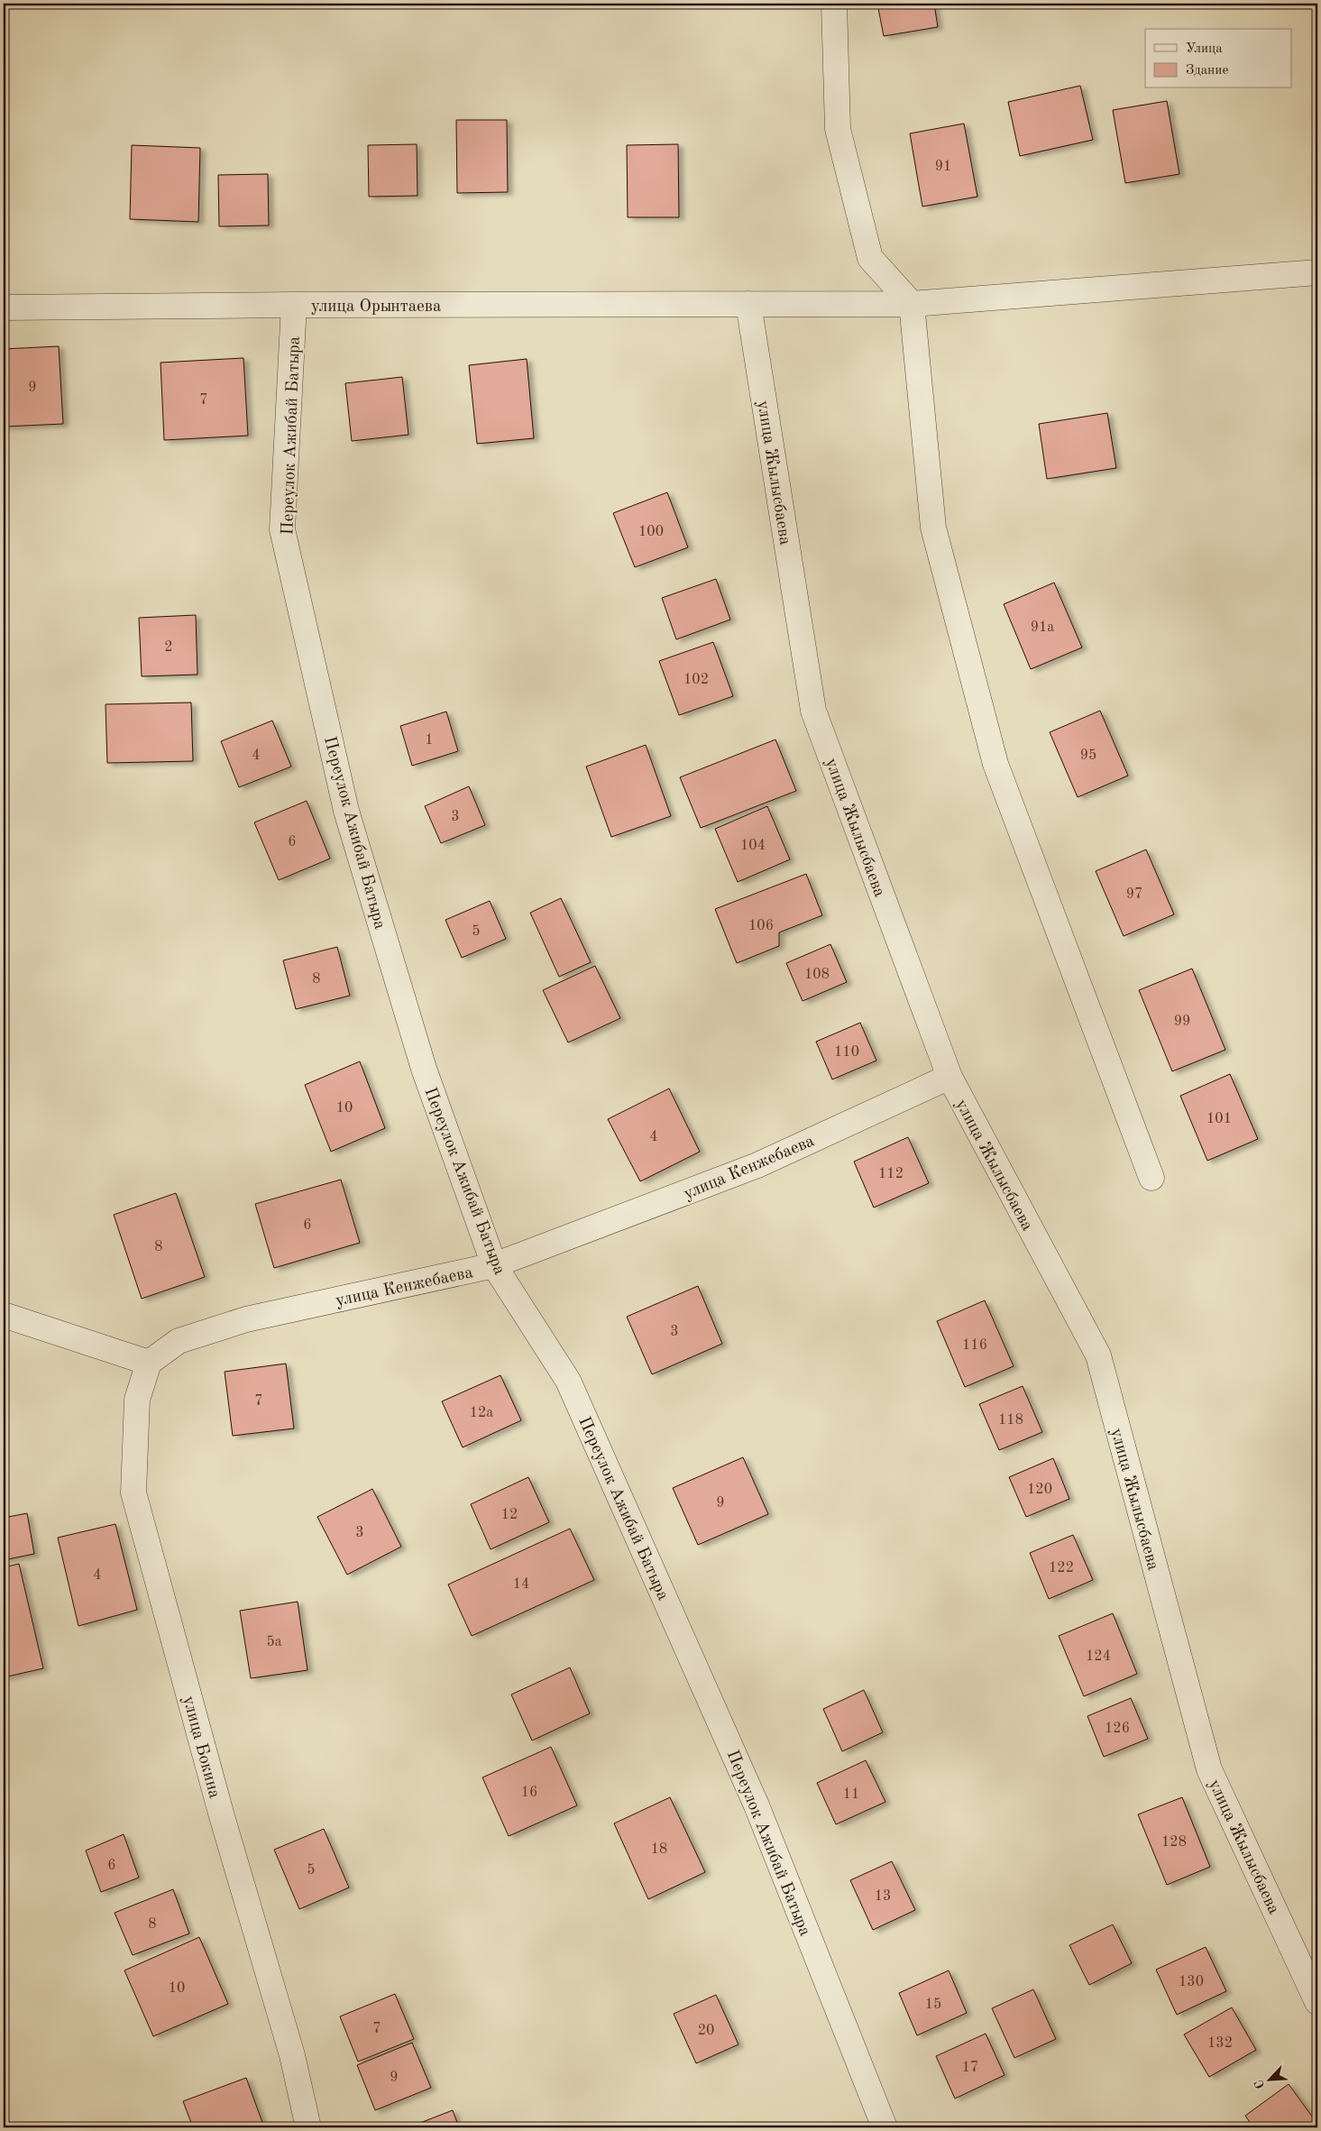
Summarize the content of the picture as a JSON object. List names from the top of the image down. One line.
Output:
{"streets":{"street":["улица Орынтаева","Переулок Ажибай Батыра","улица Жылысбаева","улица Кенжебаева","улица Бокина"]},"crossings":[["улица Орынтаева","Переулок Ажибай Батыра"],["улица Орынтаева","улица Жылысбаева"],["Переулок Ажибай Батыра","улица Кенжебаева"],["улица Жылысбаева","улица Кенжебаева"],["улица Кенжебаева","улица Бокина"]],"house_numbers":["91","9","7","100","91а","2","102","1","4","95","3","6","104","97","106","5","108","8","99","110","10","101","4","112","6","8","3","116","7","12а","118","120","9","12","3","122","4","14","5а","124","126","16","11","128","18","6","5","13","8","130","10","15","7","20","132","17","9"],"legend":["Улица","Здание"],"north":"bottom left"}
